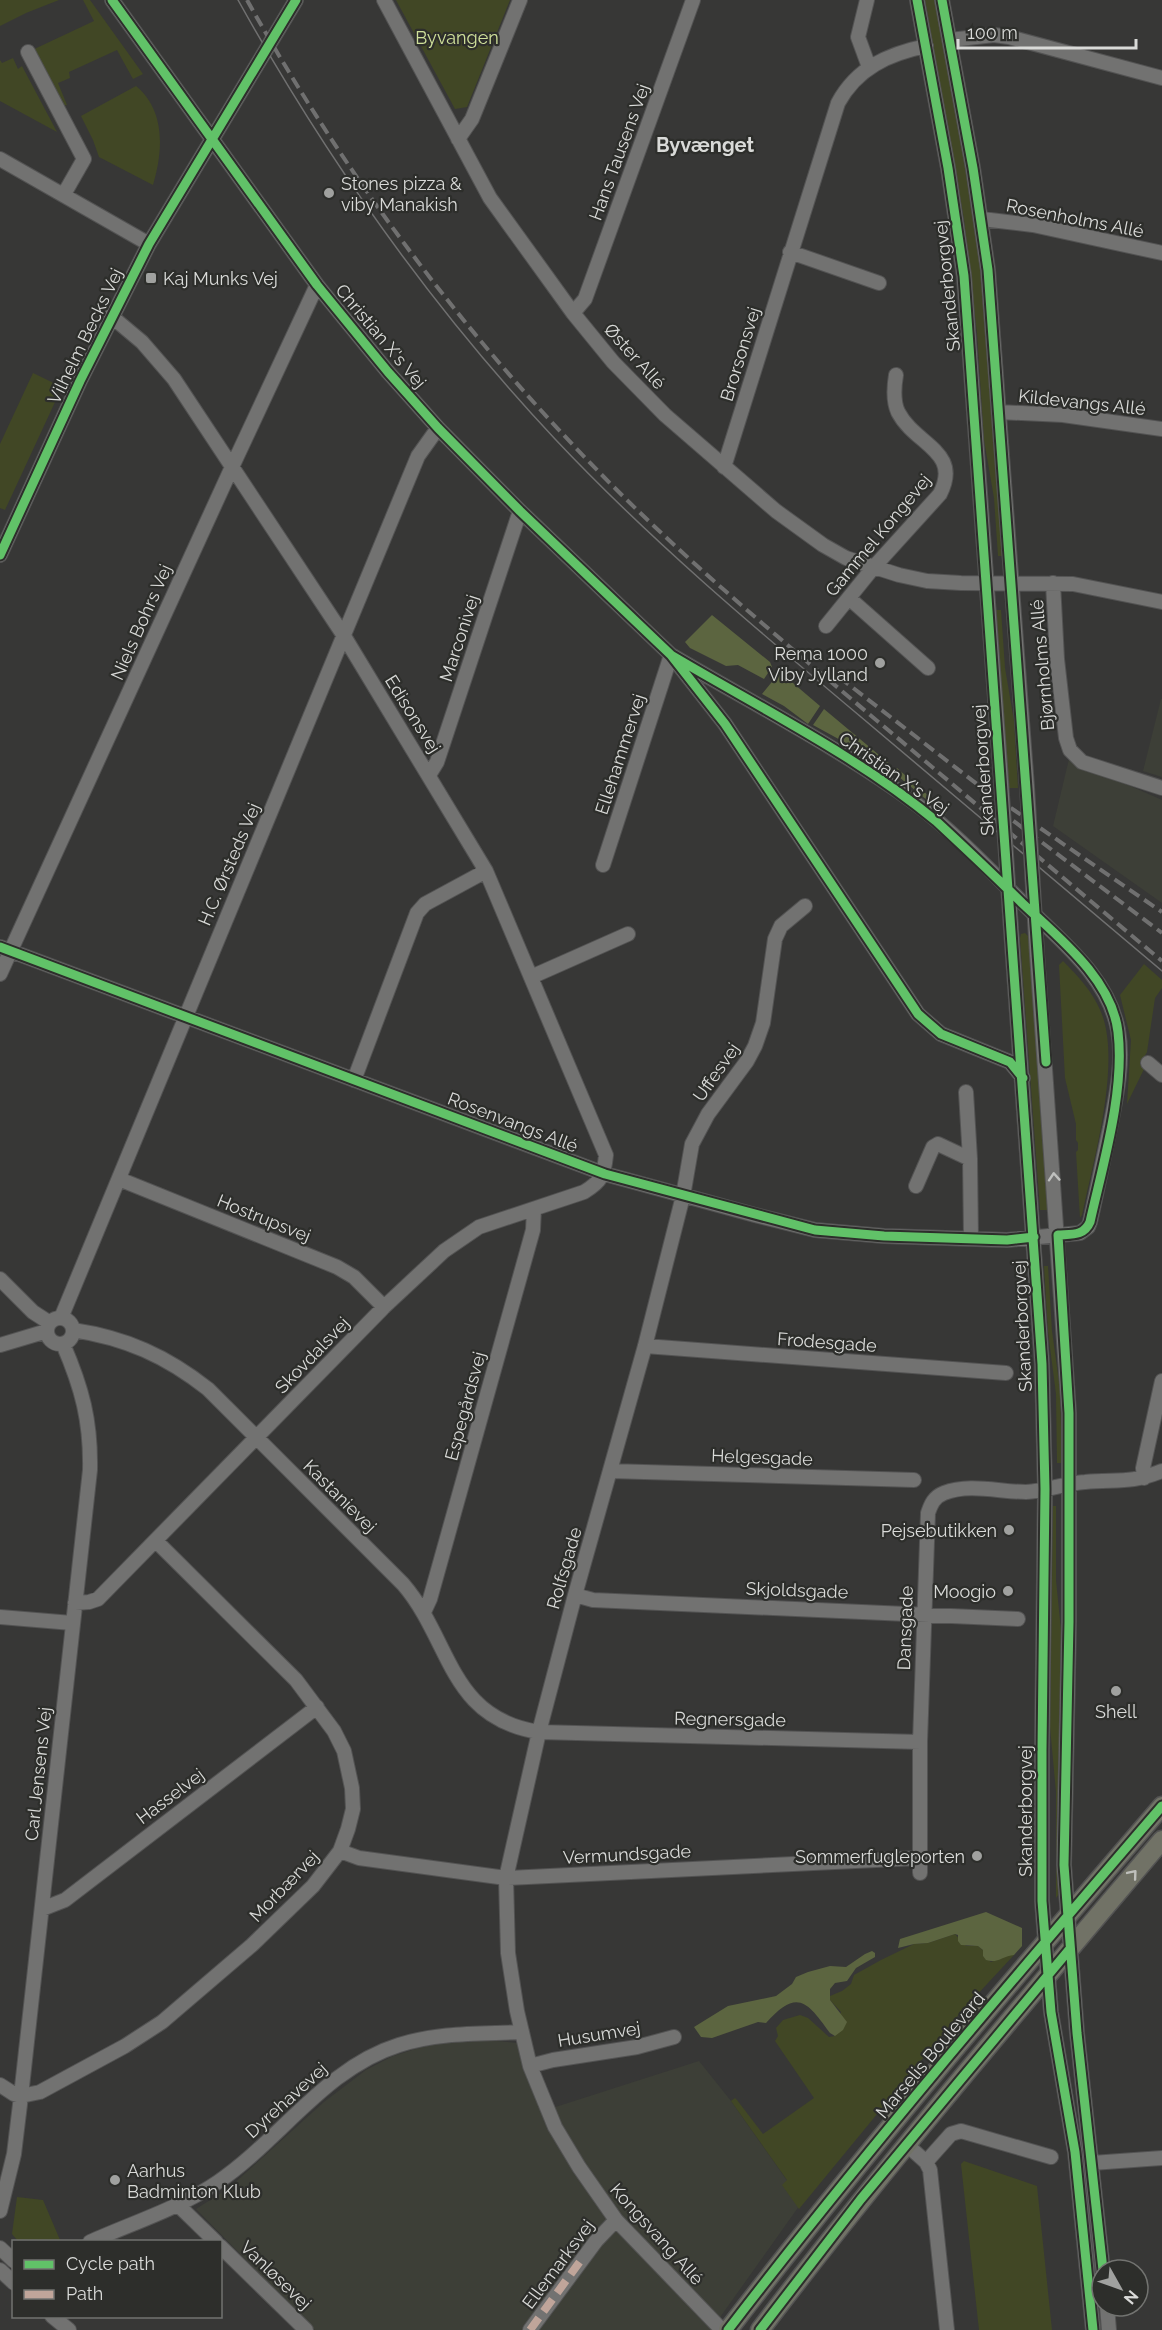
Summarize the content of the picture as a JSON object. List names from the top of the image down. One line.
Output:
{"streets":{"main road":["Marselis Boulevard"],"street":["Hans Tausens Vej","Rosenholms Allé","Skanderborgvej","Vilhelm Becks Vej","Christian X's Vej","Brorsonsvej","Øster Allé","Kildevangs Allé","Gammel Kongevej","Niels Bohrs Vej","Marconivej","Bjørnholms Allé","Edisonsvej","Ellehammervej","H.C. Ørsteds Vej","Uffesvej","Rosenvangs Allé","Hostrupsvej","Frodesgade","Skovdalsvej","Espegårdsvej","Helgesgade","Kastanievej","Rolfsgade","Skjoldsgade","Dansgade","Regnersgade","Carl Jensens Vej","Hasselvej","Vermundsgade","Morbærvej","Husumvej","Dyrehavevej","Kongsvang Allé","Ellemarksvej","Vanløsevej"]},"crossings":[["Hans Tausens Vej","Øster Allé"],["Skanderborgvej","Christian X's Vej"],["Skanderborgvej","Brorsonsvej"],["Skanderborgvej","Øster Allé"],["Skanderborgvej","Rosenvangs Allé"],["Skanderborgvej","Dansgade"],["Skanderborgvej","Marselis Boulevard"],["Vilhelm Becks Vej","Christian X's Vej"],["Vilhelm Becks Vej","Edisonsvej"],["Christian X's Vej","Niels Bohrs Vej"],["Christian X's Vej","Marconivej"],["Christian X's Vej","Ellehammervej"],["Christian X's Vej","H.C. Ørsteds Vej"],["Christian X's Vej","Rosenvangs Allé"],["Brorsonsvej","Øster Allé"],["Øster Allé","Gammel Kongevej"],["Niels Bohrs Vej","Edisonsvej"],["Niels Bohrs Vej","Rosenvangs Allé"],["Marconivej","Edisonsvej"],["Edisonsvej","H.C. Ørsteds Vej"],["Edisonsvej","Rosenvangs Allé"],["Edisonsvej","Skovdalsvej"],["H.C. Ørsteds Vej","Rosenvangs Allé"],["H.C. Ørsteds Vej","Hostrupsvej"],["H.C. Ørsteds Vej","Kastanievej"],["H.C. Ørsteds Vej","Carl Jensens Vej"],["Uffesvej","Rosenvangs Allé"],["Uffesvej","Rolfsgade"],["Rosenvangs Allé","Skovdalsvej"],["Rosenvangs Allé","Rolfsgade"],["Hostrupsvej","Skovdalsvej"],["Frodesgade","Rolfsgade"],["Skovdalsvej","Espegårdsvej"],["Skovdalsvej","Kastanievej"],["Skovdalsvej","Carl Jensens Vej"],["Skovdalsvej","Morbærvej"],["Espegårdsvej","Kastanievej"],["Helgesgade","Rolfsgade"],["Kastanievej","Rolfsgade"],["Kastanievej","Regnersgade"],["Kastanievej","Carl Jensens Vej"],["Rolfsgade","Skjoldsgade"],["Rolfsgade","Regnersgade"],["Rolfsgade","Vermundsgade"],["Rolfsgade","Kongsvang Allé"],["Skjoldsgade","Dansgade"],["Dansgade","Regnersgade"],["Dansgade","Vermundsgade"],["Carl Jensens Vej","Hasselvej"],["Carl Jensens Vej","Morbærvej"],["Hasselvej","Morbærvej"],["Vermundsgade","Morbærvej"],["Husumvej","Kongsvang Allé"],["Dyrehavevej","Kongsvang Allé"],["Dyrehavevej","Vanløsevej"],["Kongsvang Allé","Ellemarksvej"]],"districts":["Byvænget"],"parks":["Byvangen"],"places":{"other":["Stones pizza & viby Manakish","Rema 1000 Viby Jylland","Pejsebutikken","Moogio","Shell","Sommerfugleporten","Aarhus Badminton Klub"],"transit":["Kaj Munks Vej"]},"legend":["Cycle path","Path"],"scale_bar":"100 m","north":"bottom right"}
